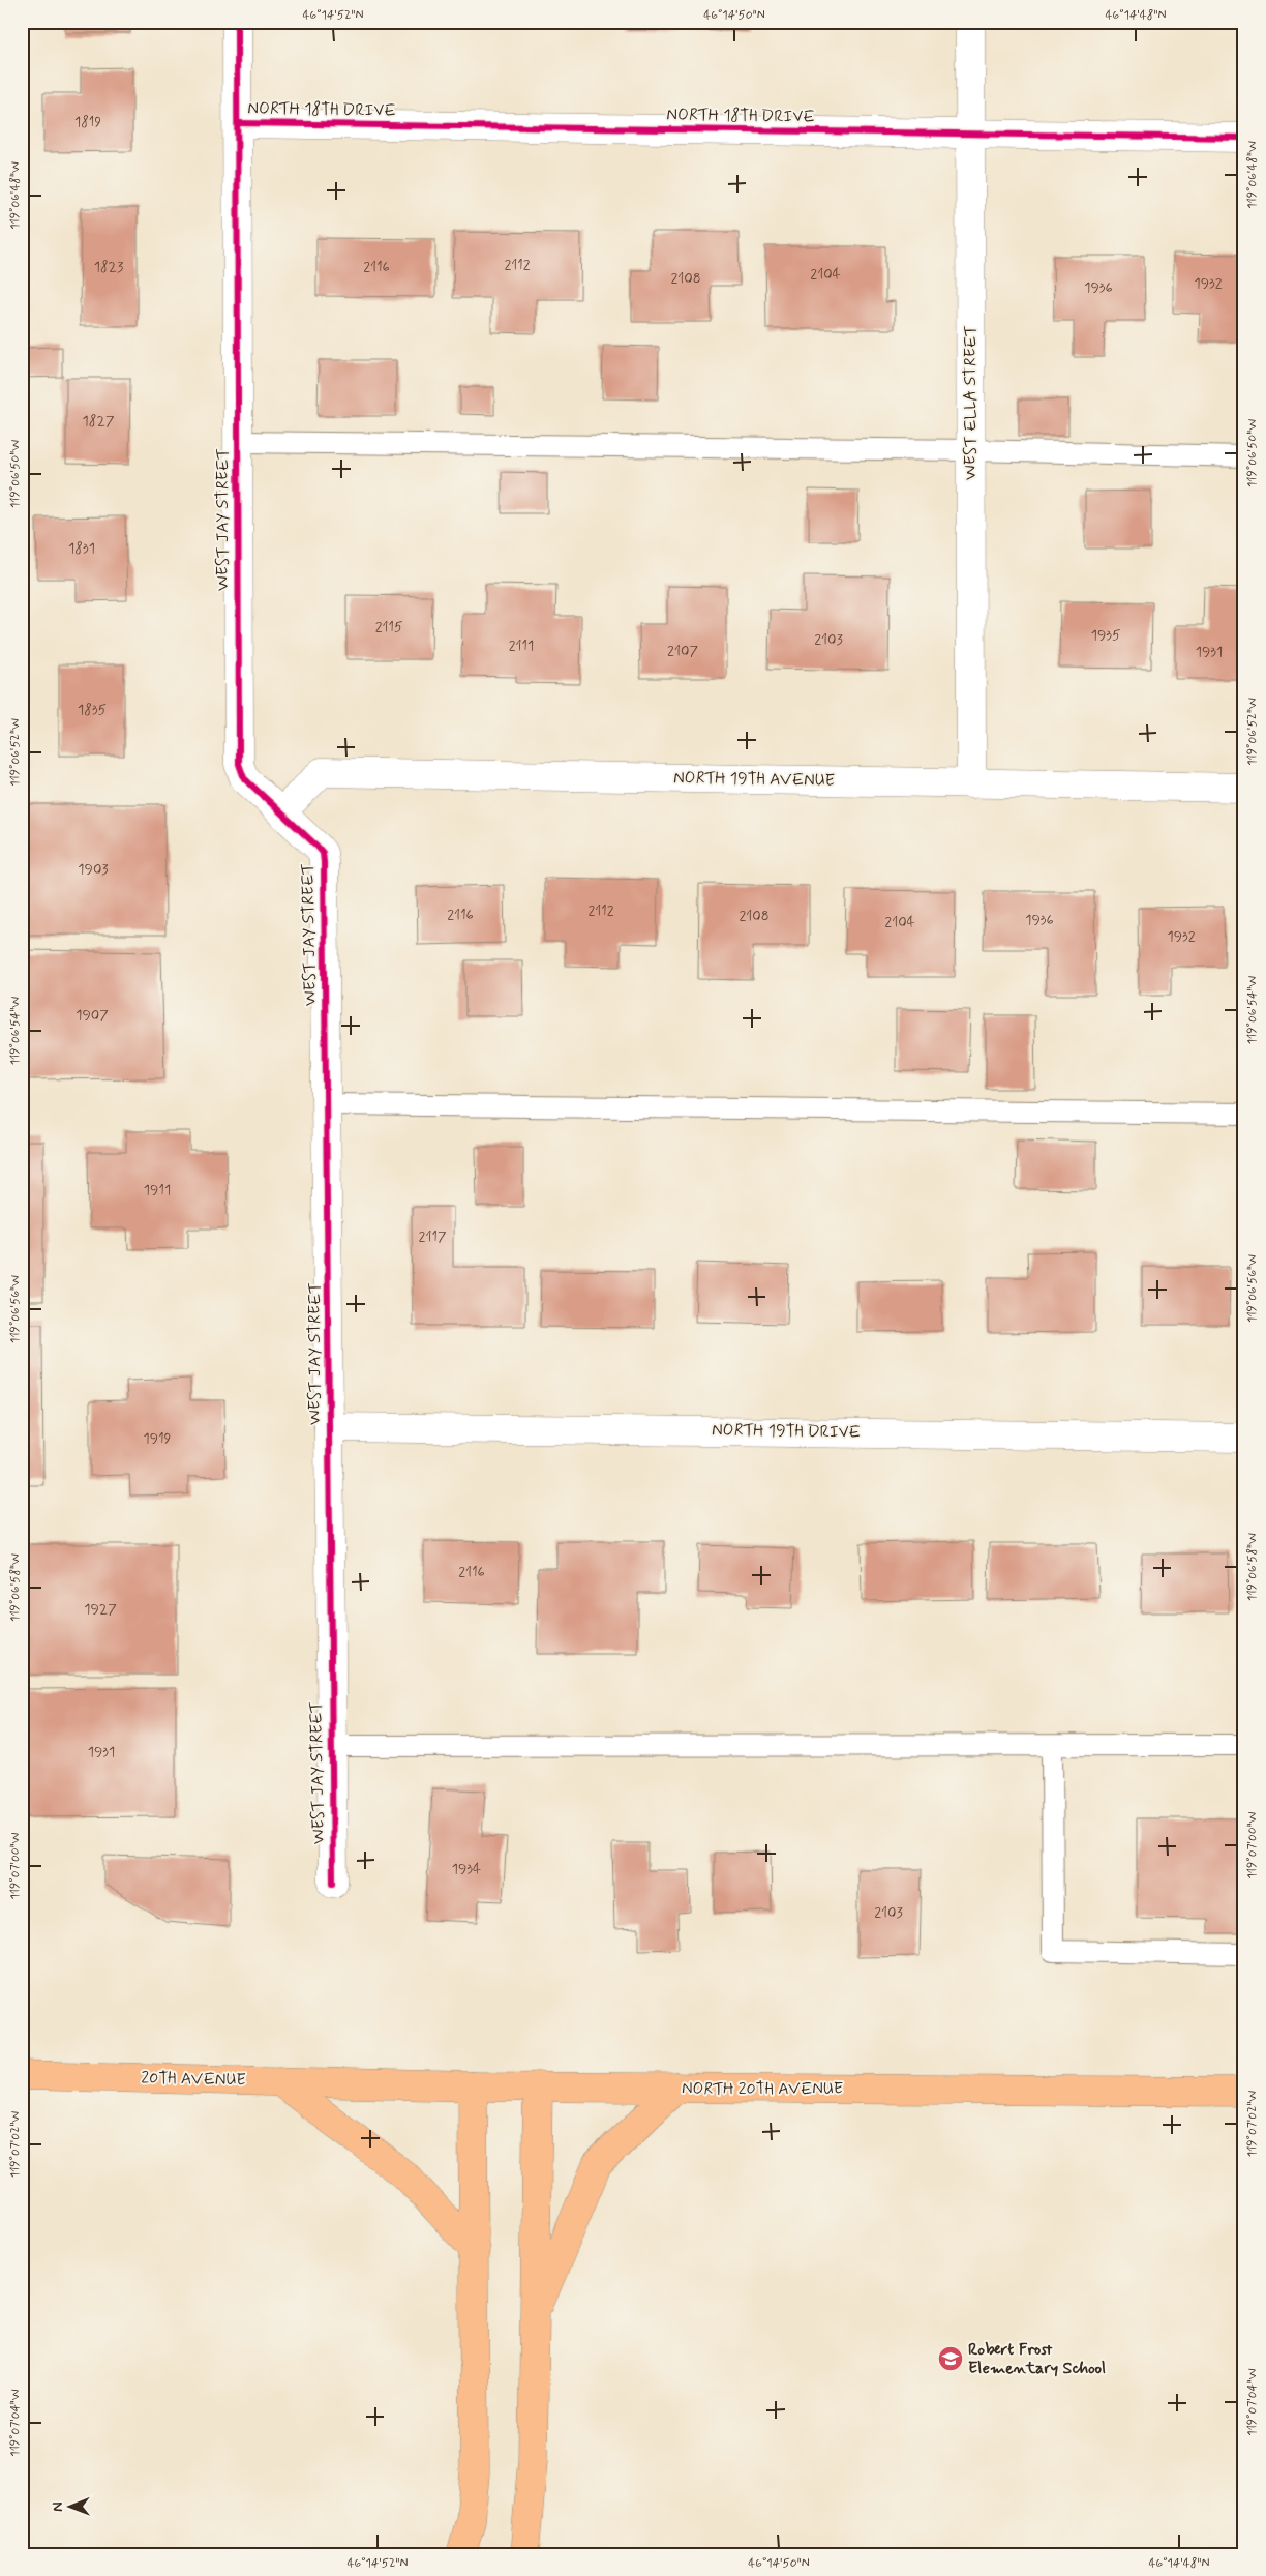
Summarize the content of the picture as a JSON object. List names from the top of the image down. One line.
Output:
{"streets":{"main road":["20TH AVENUE","NORTH 20TH AVENUE"],"street":["NORTH 18TH DRIVE","WEST ELLA STREET","WEST JAY STREET","NORTH 19TH AVENUE","NORTH 19TH DRIVE"]},"crossings":[["NORTH 18TH DRIVE","WEST ELLA STREET"],["NORTH 18TH DRIVE","WEST JAY STREET"],["WEST ELLA STREET","NORTH 19TH AVENUE"],["WEST JAY STREET","NORTH 19TH AVENUE"],["WEST JAY STREET","NORTH 19TH DRIVE"],["20TH AVENUE","NORTH 20TH AVENUE"]],"places":{"school or university":["Robert Frost Elementary School"]},"house_numbers":["1819","2112","1823","2116","2104","2108","1932","1936","1827","1831","2115","1935","2103","2111","2107","1931","1835","1903","2112","2116","2108","1936","2104","1932","1907","1911","2117","1919","2116","1927","1931","1934","2103"],"north":"left","coordinates":["46°14'52\"N","46°14'50\"N","46°14'48\"N","119°06'48\"W","119°06'50\"W","119°06'52\"W","119°06'54\"W","119°06'56\"W","119°06'58\"W","119°07'00\"W","119°07'02\"W","119°07'04\"W"]}
